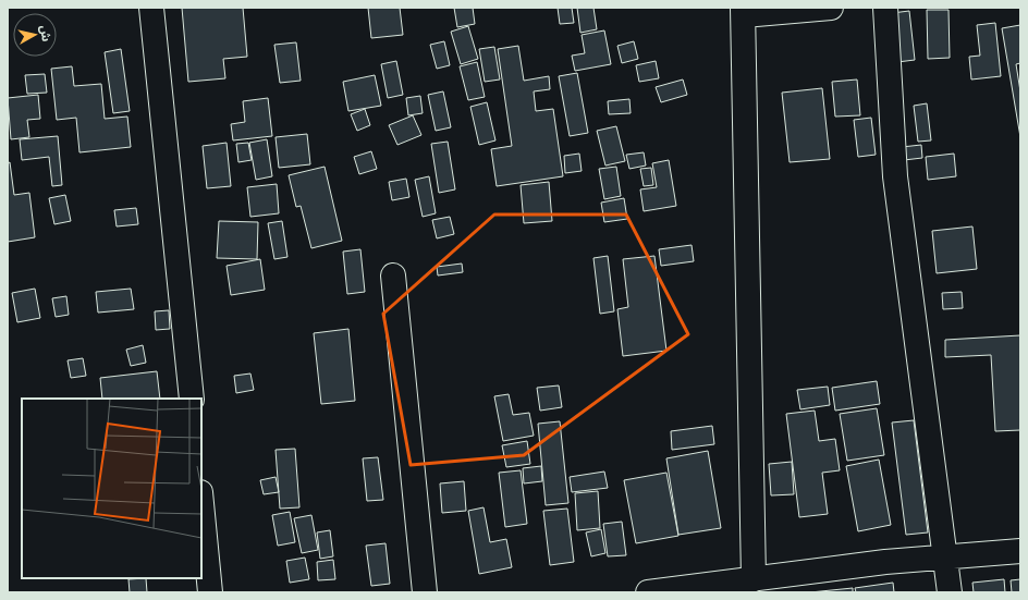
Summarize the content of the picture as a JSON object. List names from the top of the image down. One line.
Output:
{"north":"right"}
